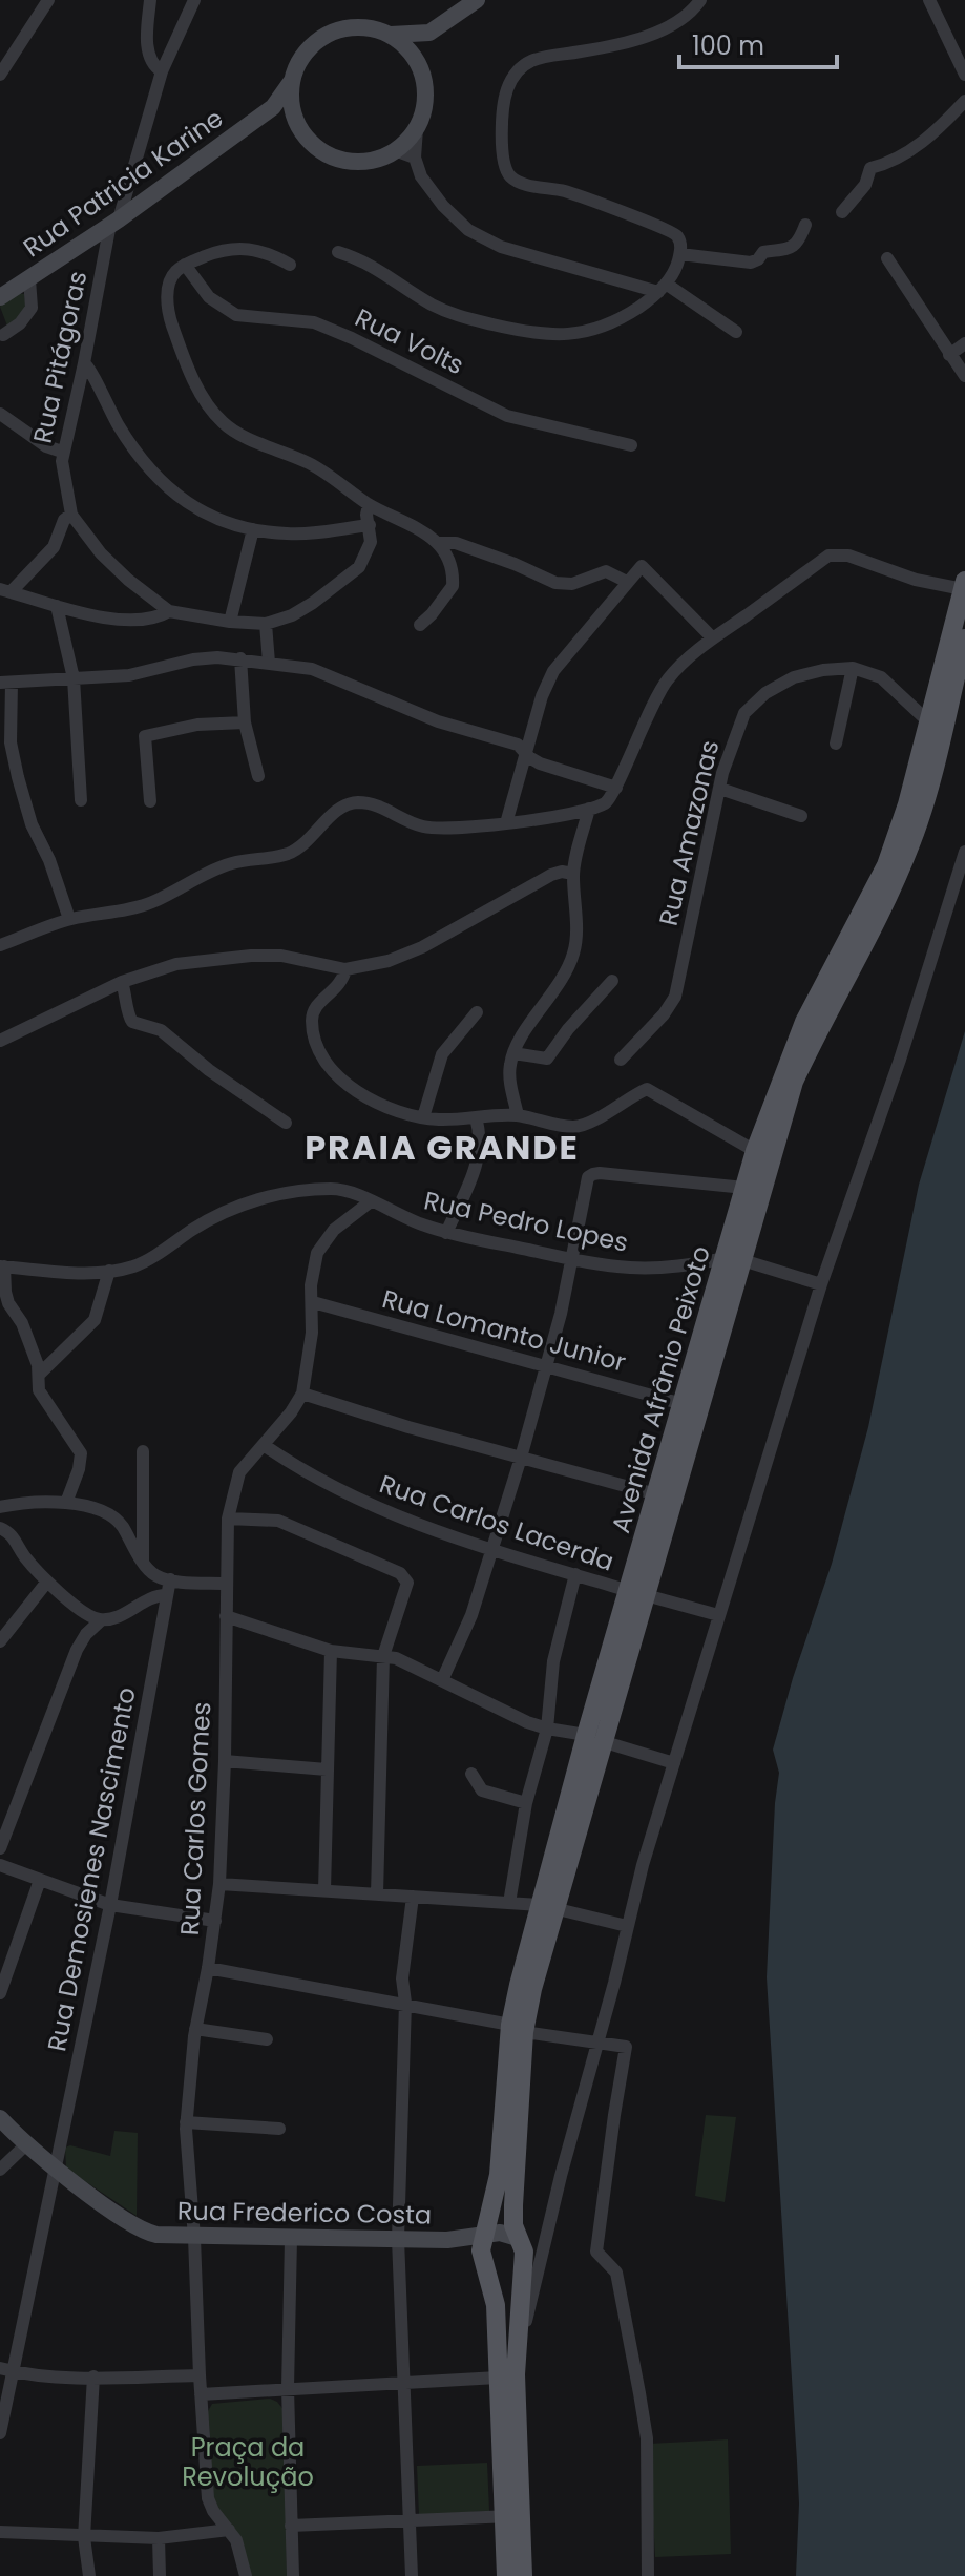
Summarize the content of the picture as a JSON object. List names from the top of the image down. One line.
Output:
{"streets":{"main road":["Rua Patricia Karine","Avenida Afrânio Peixoto","Rua Frederico Costa"],"street":["Rua Volts","Rua Pitágoras","Rua Amazonas","Rua Pedro Lopes","Rua Lomanto Junior","Rua Carlos Lacerda","Rua Carlos Gomes","Rua Demosienes Nascimento"]},"crossings":[["Rua Patricia Karine","Rua Pitágoras"],["Rua Pedro Lopes","Avenida Afrânio Peixoto"],["Rua Pedro Lopes","Rua Carlos Gomes"],["Rua Lomanto Junior","Avenida Afrânio Peixoto"],["Rua Lomanto Junior","Rua Carlos Gomes"],["Avenida Afrânio Peixoto","Rua Carlos Lacerda"],["Avenida Afrânio Peixoto","Rua Frederico Costa"],["Rua Carlos Lacerda","Rua Carlos Gomes"],["Rua Carlos Gomes","Rua Frederico Costa"],["Rua Demosienes Nascimento","Rua Frederico Costa"]],"districts":["PRAIA GRANDE"],"parks":["Praça da Revolução"],"scale_bar":"100 m"}
